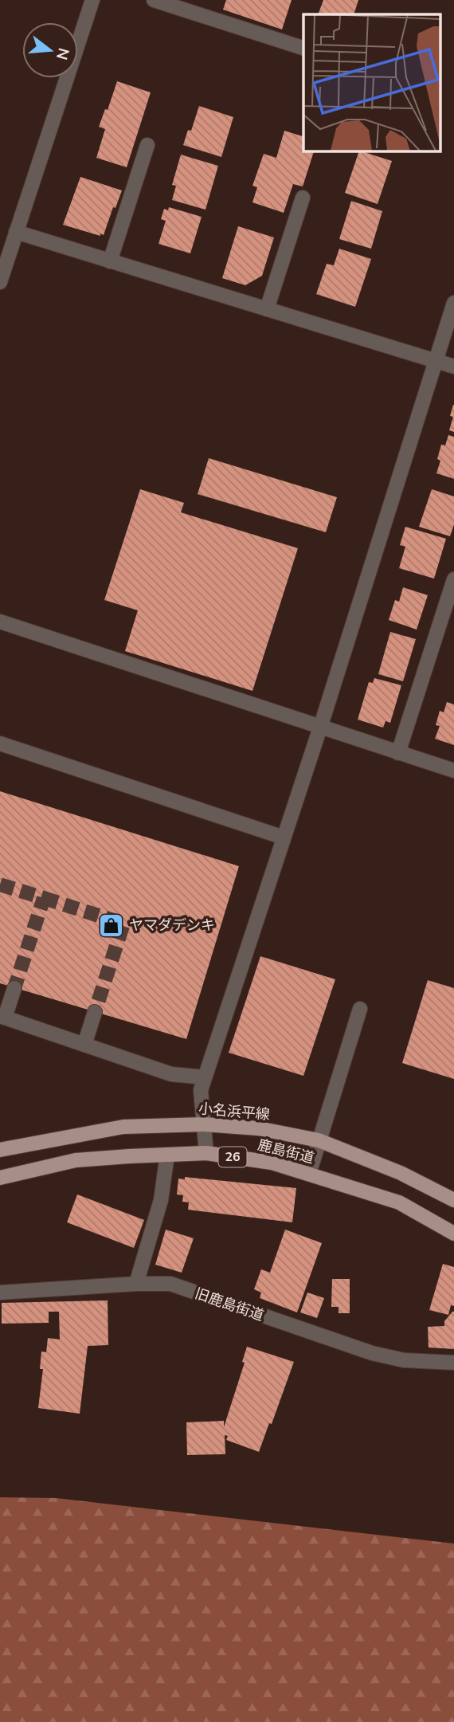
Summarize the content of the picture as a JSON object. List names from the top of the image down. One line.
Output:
{"streets":{"main road":["小名浜平線","鹿島街道","26"],"street":["旧鹿島街道"]},"places":{"shop":["ヤマダデンキ"]},"north":"right"}
